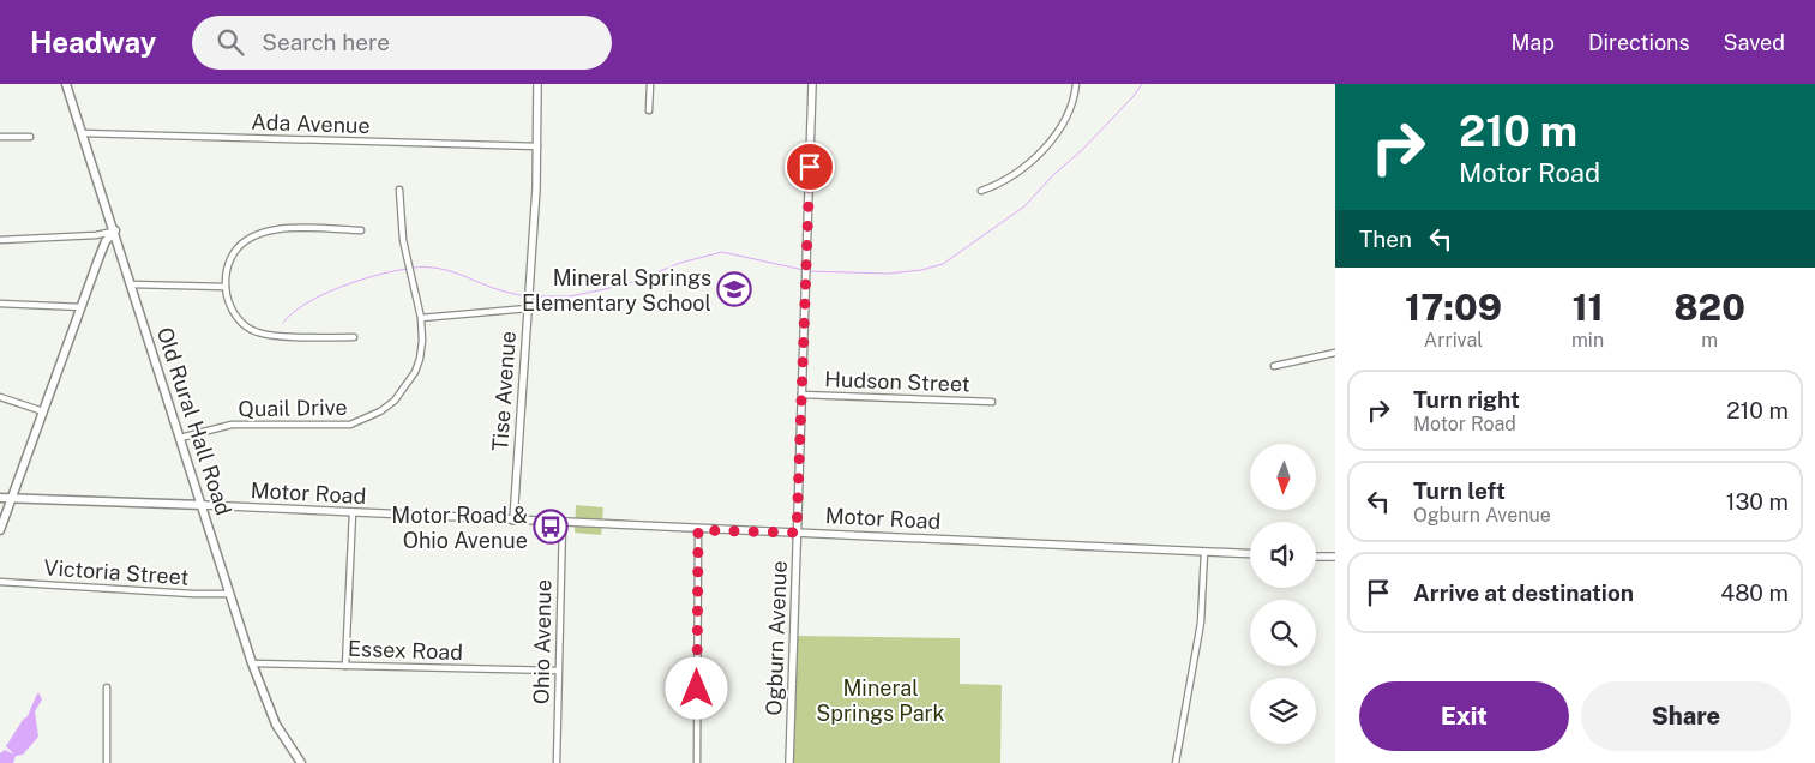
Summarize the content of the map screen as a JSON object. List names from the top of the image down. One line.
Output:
{"streets":{"main road":["Old Rural Hall Road","Motor Road"],"street":["Ada Avenue","Hudson Street","Tise Avenue","Quail Drive","Victoria Street","Ogburn Avenue","Ohio Avenue","Essex Road"]},"crossings":[["Ada Avenue","Tise Avenue"],["Ada Avenue","Old Rural Hall Road"],["Hudson Street","Ogburn Avenue"],["Tise Avenue","Motor Road"],["Quail Drive","Old Rural Hall Road"],["Old Rural Hall Road","Motor Road"],["Old Rural Hall Road","Victoria Street"],["Old Rural Hall Road","Essex Road"],["Motor Road","Ogburn Avenue"],["Motor Road","Ohio Avenue"],["Ohio Avenue","Essex Road"]],"parks":["Mineral Springs Park"],"places":{"school or university":["Mineral Springs Elementary School"],"bus stop":["Motor Road & Ohio Avenue"]},"north":"bottom","page":{"header":"Headway","search":"Search here","nav":["Map","Directions","Saved"],"turn":["210 m","Motor Road"],"then":"Then","eta":["17:09","Arrival","11","min","820","m"],"list":[{"name":"Turn right","note":"Motor Road","value":"210 m"},{"name":"Turn left","note":"Ogburn Avenue","value":"130 m"},{"name":"Arrive at destination","value":"480 m"}],"buttons":["Exit","Share"]}}
